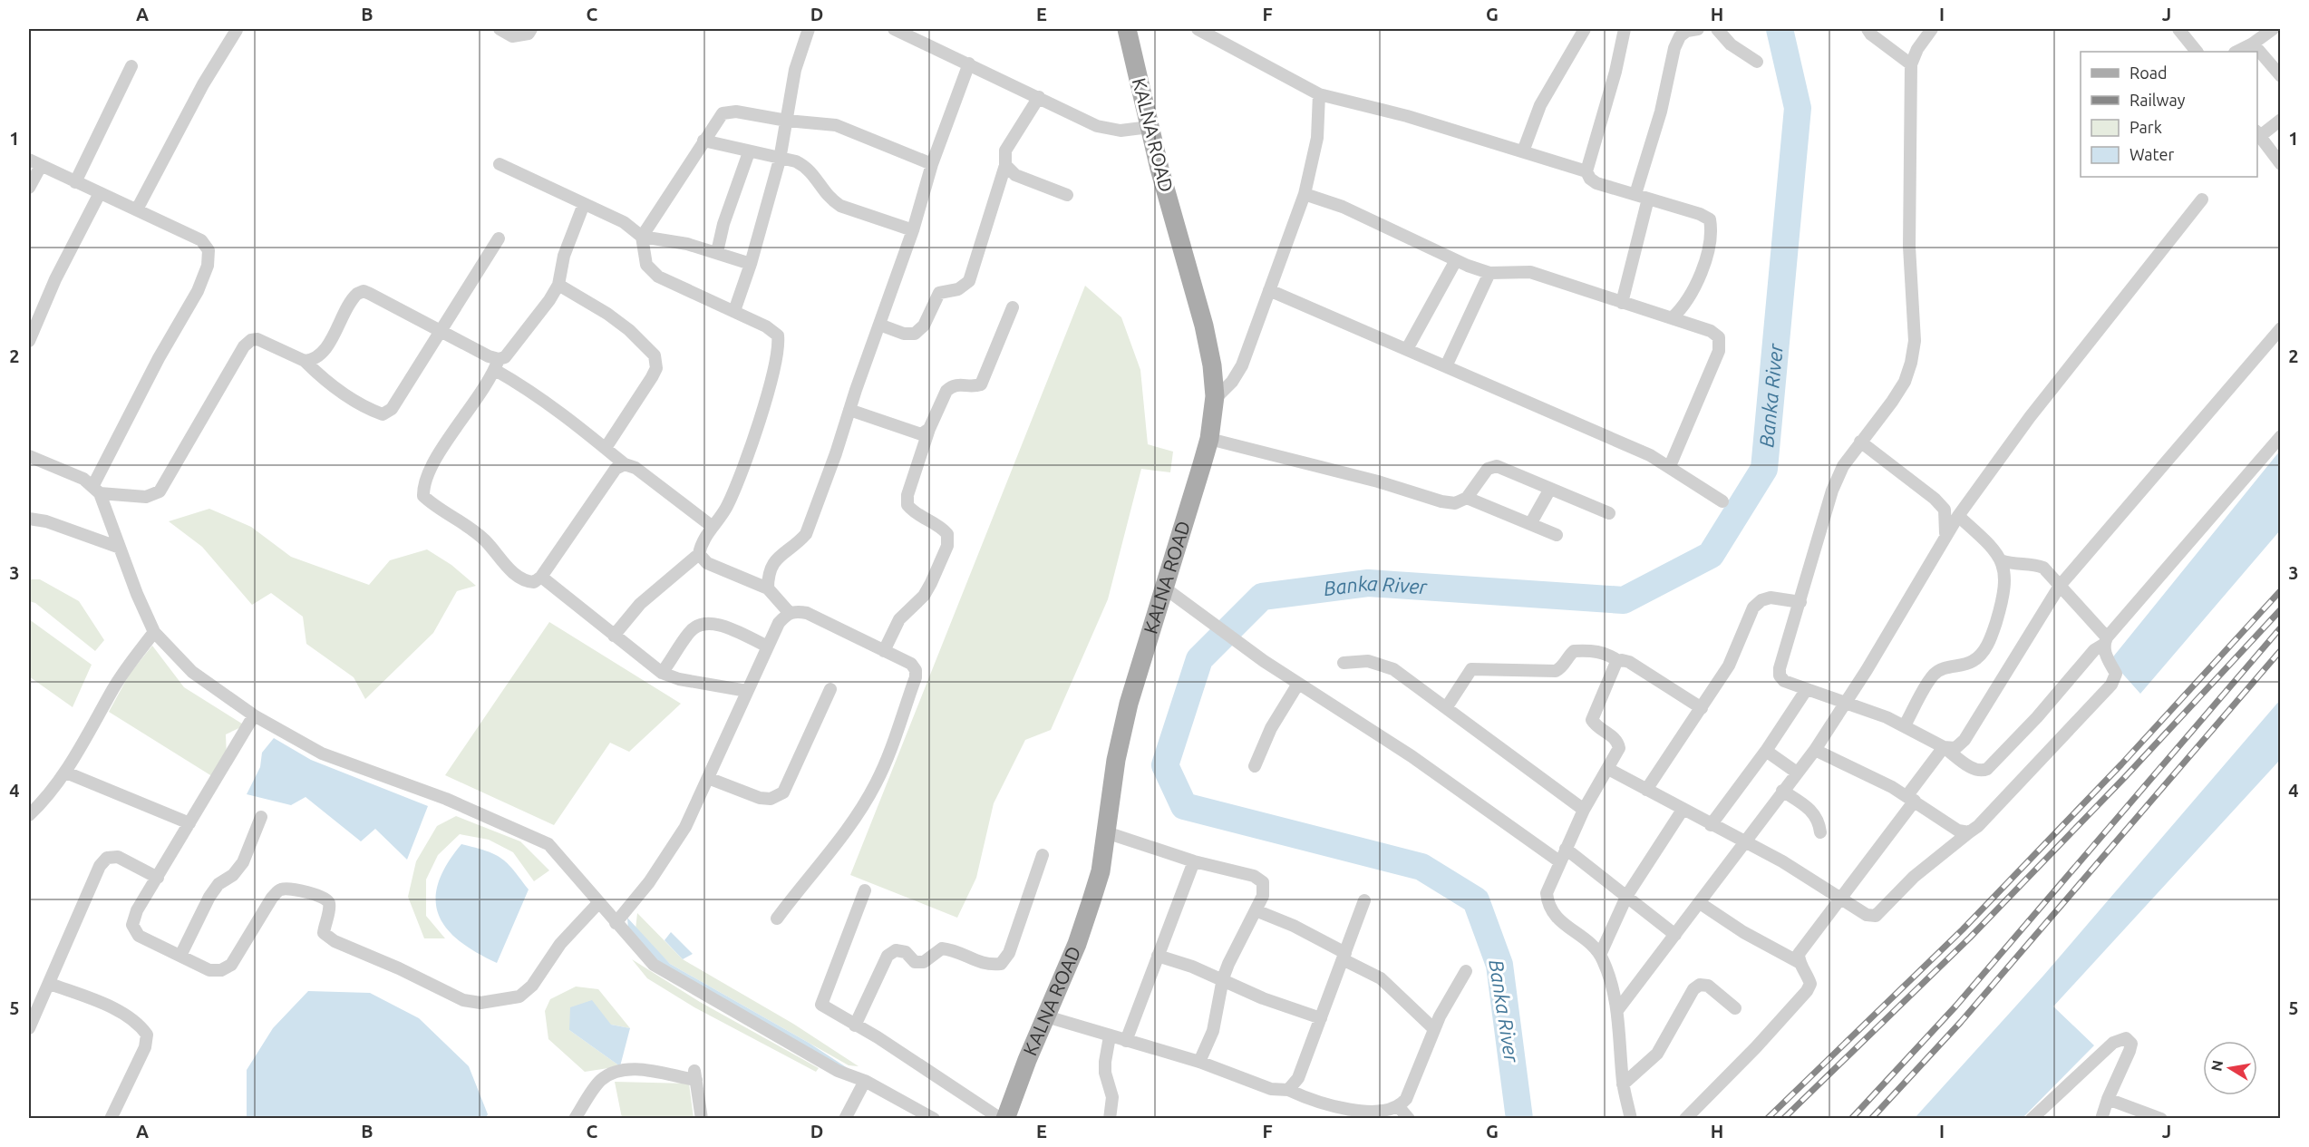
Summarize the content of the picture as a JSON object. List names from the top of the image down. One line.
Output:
{"streets":{"main road":["KALNA ROAD"]},"water":["Banka River"],"legend":["Road","Railway","Park","Water"],"north":"left","grid":{"columns":["A","B","C","D","E","F","G","H","I","J"],"rows":["1","2","3","4","5"]}}
